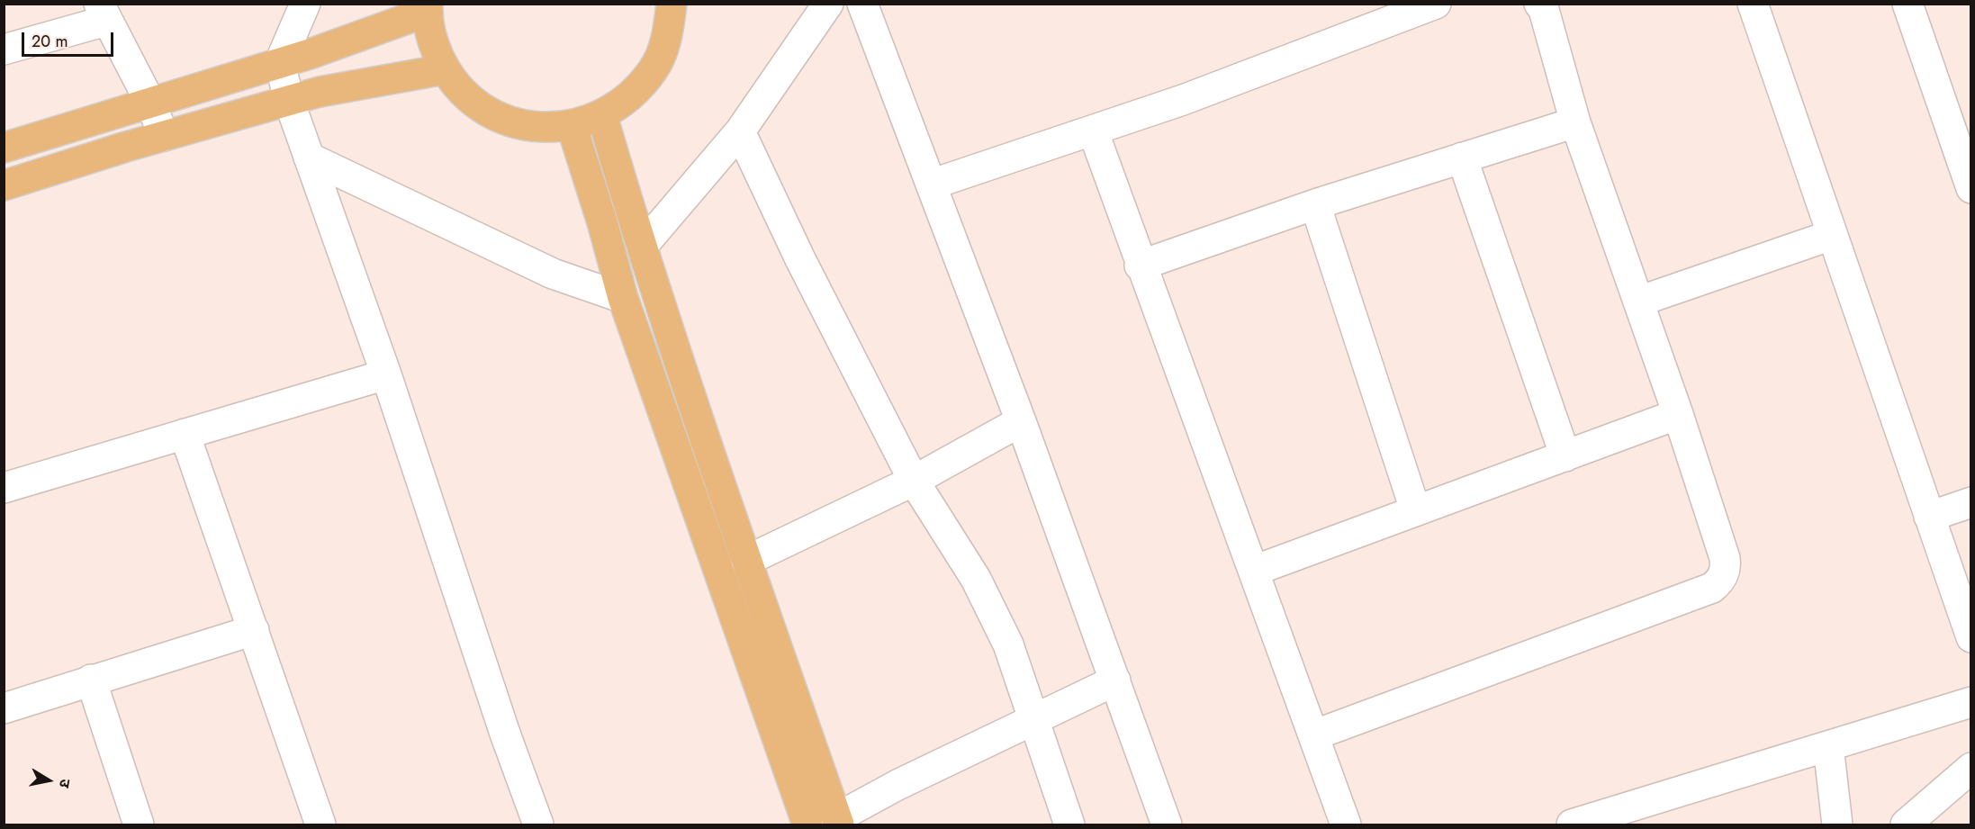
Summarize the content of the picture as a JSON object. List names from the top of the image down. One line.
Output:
{"scale_bar":"20 m","north":"right"}
